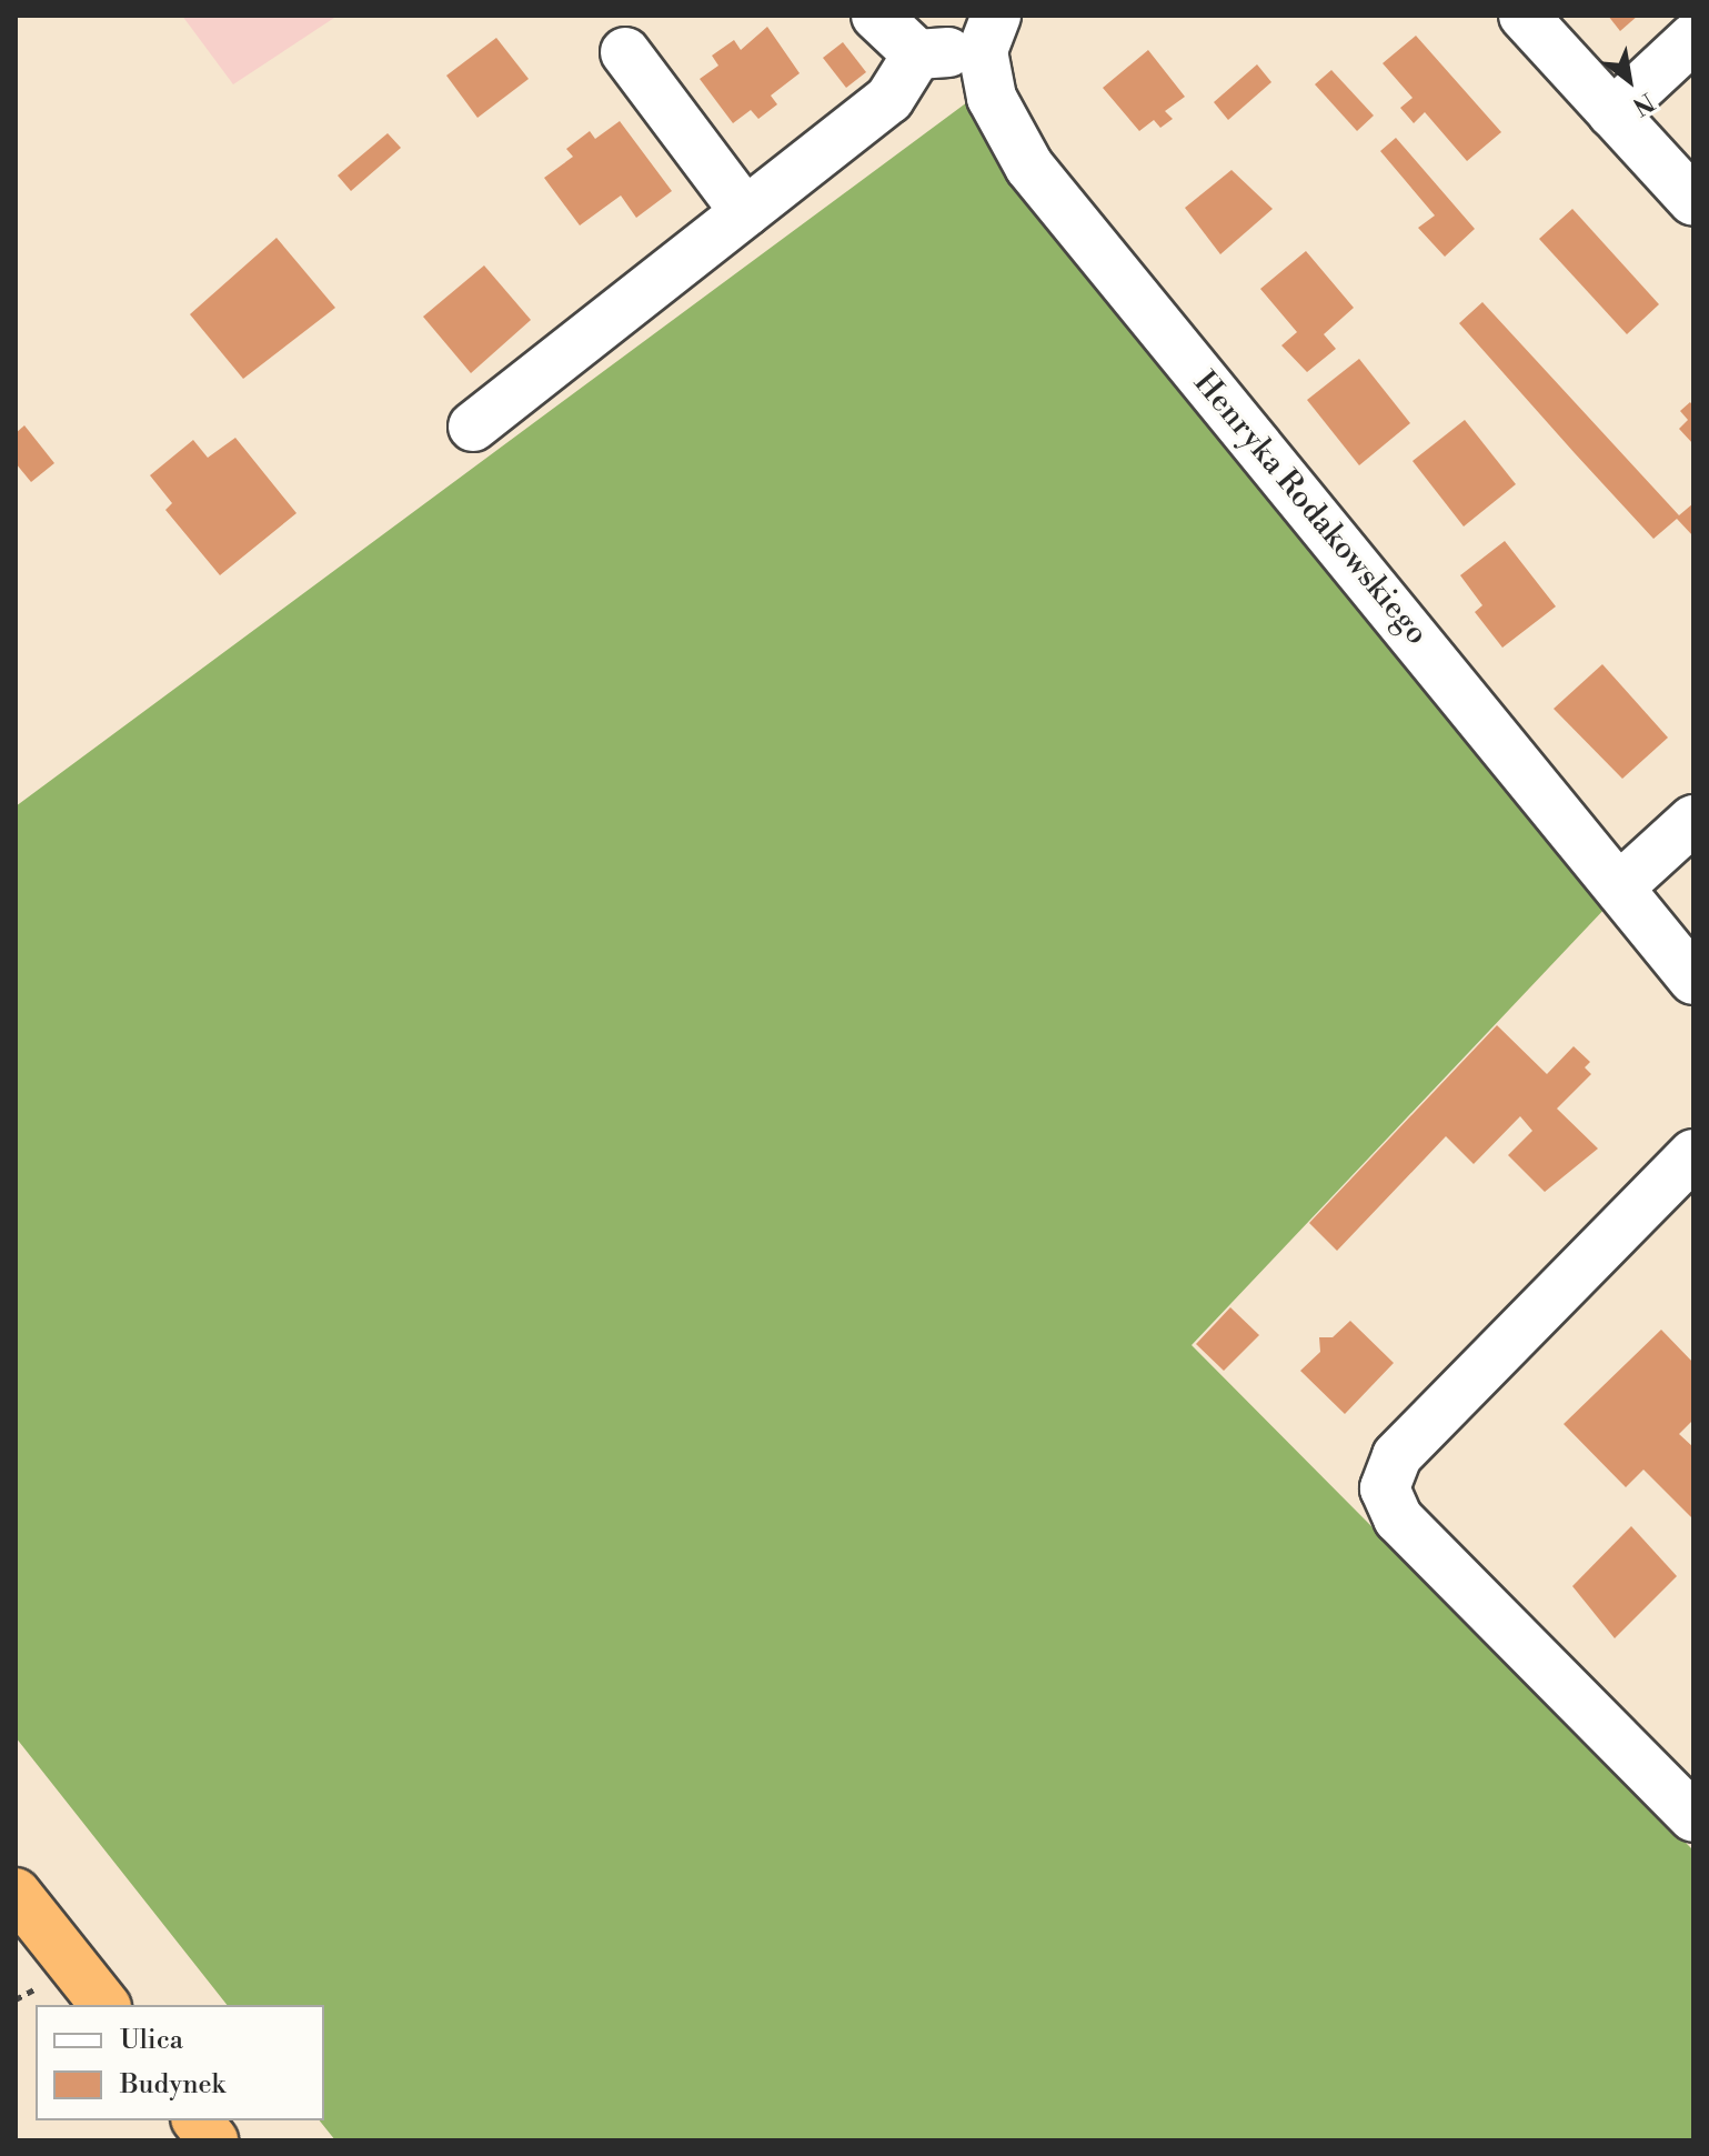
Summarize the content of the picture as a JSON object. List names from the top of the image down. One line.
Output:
{"streets":{"street":["Henryka Rodakowskiego"]},"legend":["Ulica","Budynek"],"north":"bottom right"}
